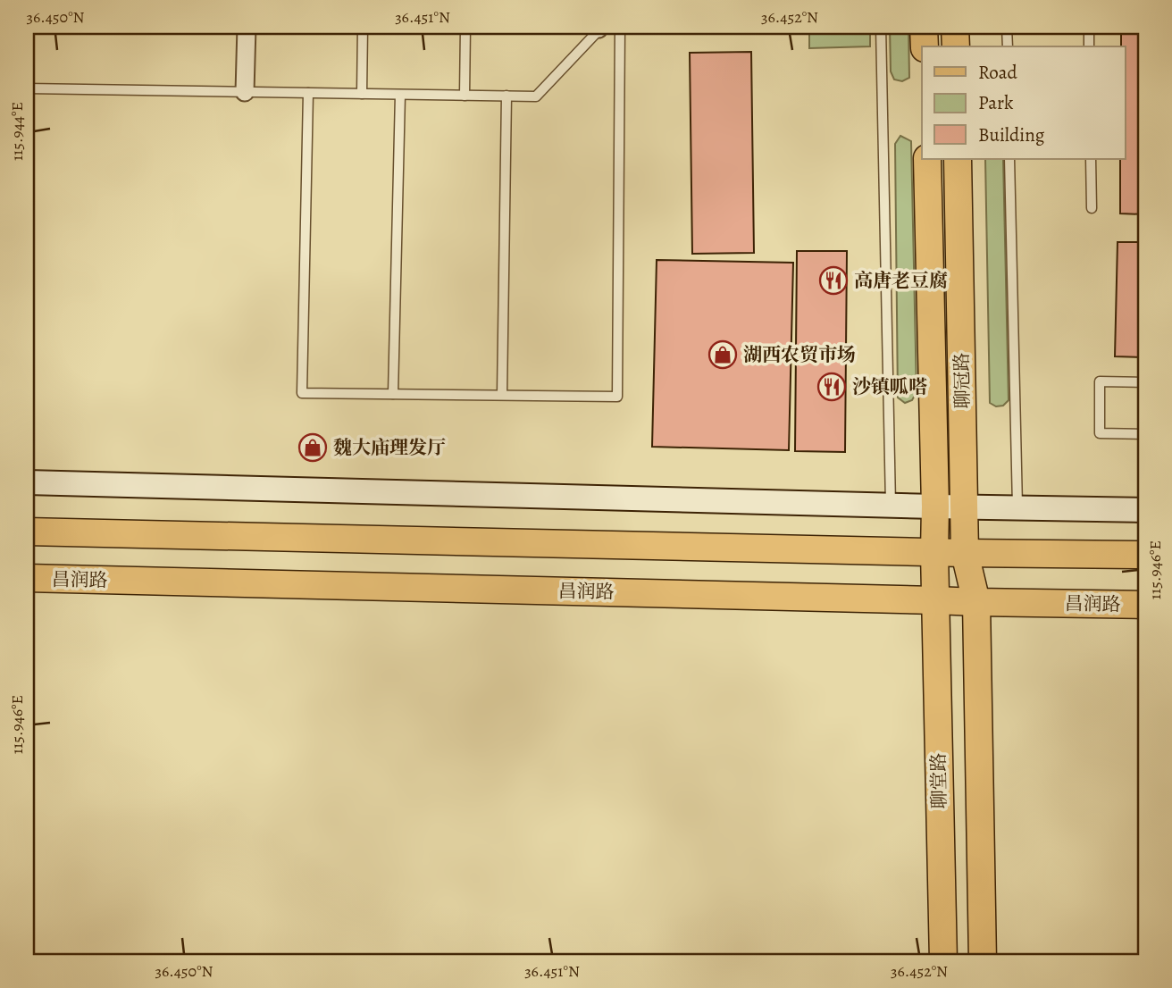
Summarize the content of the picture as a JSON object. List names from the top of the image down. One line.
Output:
{"streets":{"main road":["聊冠路","昌润路","聊堂路"]},"crossings":[["聊冠路","昌润路"],["昌润路","聊堂路"]],"places":{"restaurant":["高唐老豆腐","沙镇呱嗒"],"shop":["湖西农贸市场","魏大庙理发厅"]},"legend":["Road","Park","Building"],"coordinates":["36.450°N","36.451°N","36.452°N","115.944°E","115.946°E"]}
